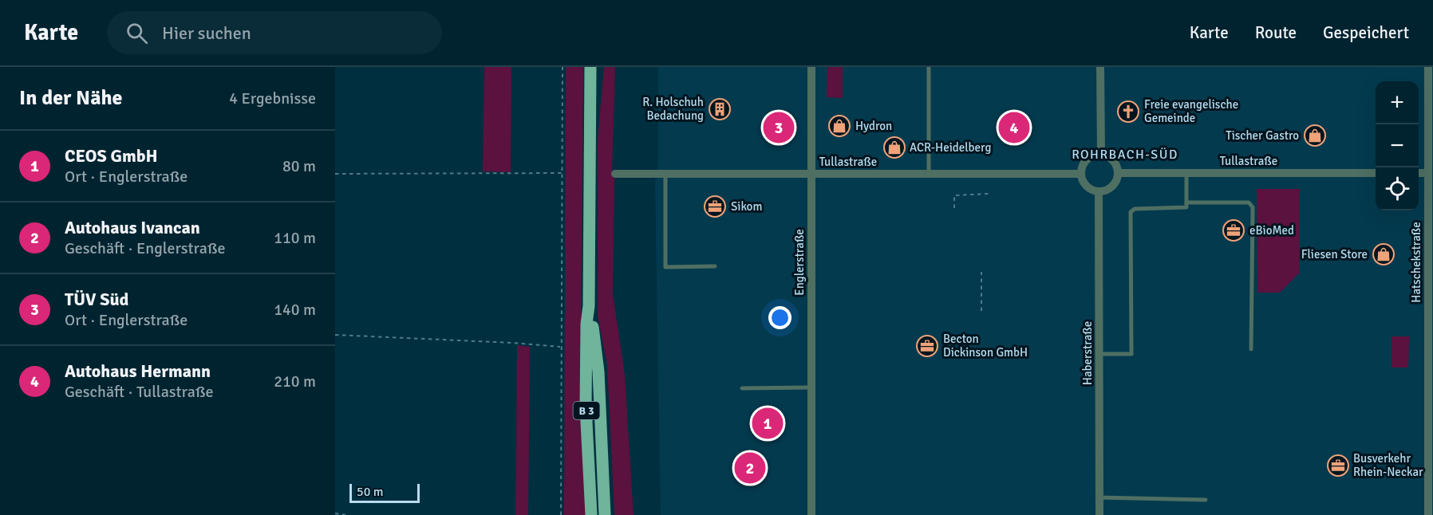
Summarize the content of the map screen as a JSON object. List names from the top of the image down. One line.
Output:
{"streets":{"main road":["B 3"],"street":["Tullastraße","Englerstraße","Hatschekstraße","Haberstraße"]},"crossings":[["Tullastraße","Englerstraße"],["Tullastraße","Haberstraße"]],"districts":["ROHRBACH-SÜD"],"places":{"building":["R. Holschuh Bedachung"],"church":["Freie evangelische Gemeinde"],"shop":["Hydron","Tischer Gastro","ACR-Heidelberg","Fliesen Store"],"office":["Sikom","eBioMed","Becton Dickinson GmbH","Busverkehr Rhein-Neckar"]},"scale_bar":"50 m","page":{"header":"Karte","search":"Hier suchen","nav":["Karte","Route","Gespeichert"],"heading":["In der Nähe","4 Ergebnisse"],"map_buttons":["+","−"],"pins":["3","4","1","2"],"list":[{"mark":"1","name":"CEOS GmbH","note":"Ort · Englerstraße","value":"80 m"},{"mark":"2","name":"Autohaus Ivancan","note":"Geschäft · Englerstraße","value":"110 m"},{"mark":"3","name":"TÜV Süd","note":"Ort · Englerstraße","value":"140 m"},{"mark":"4","name":"Autohaus Hermann","note":"Geschäft · Tullastraße","value":"210 m"}],"scale":"50 m"}}
